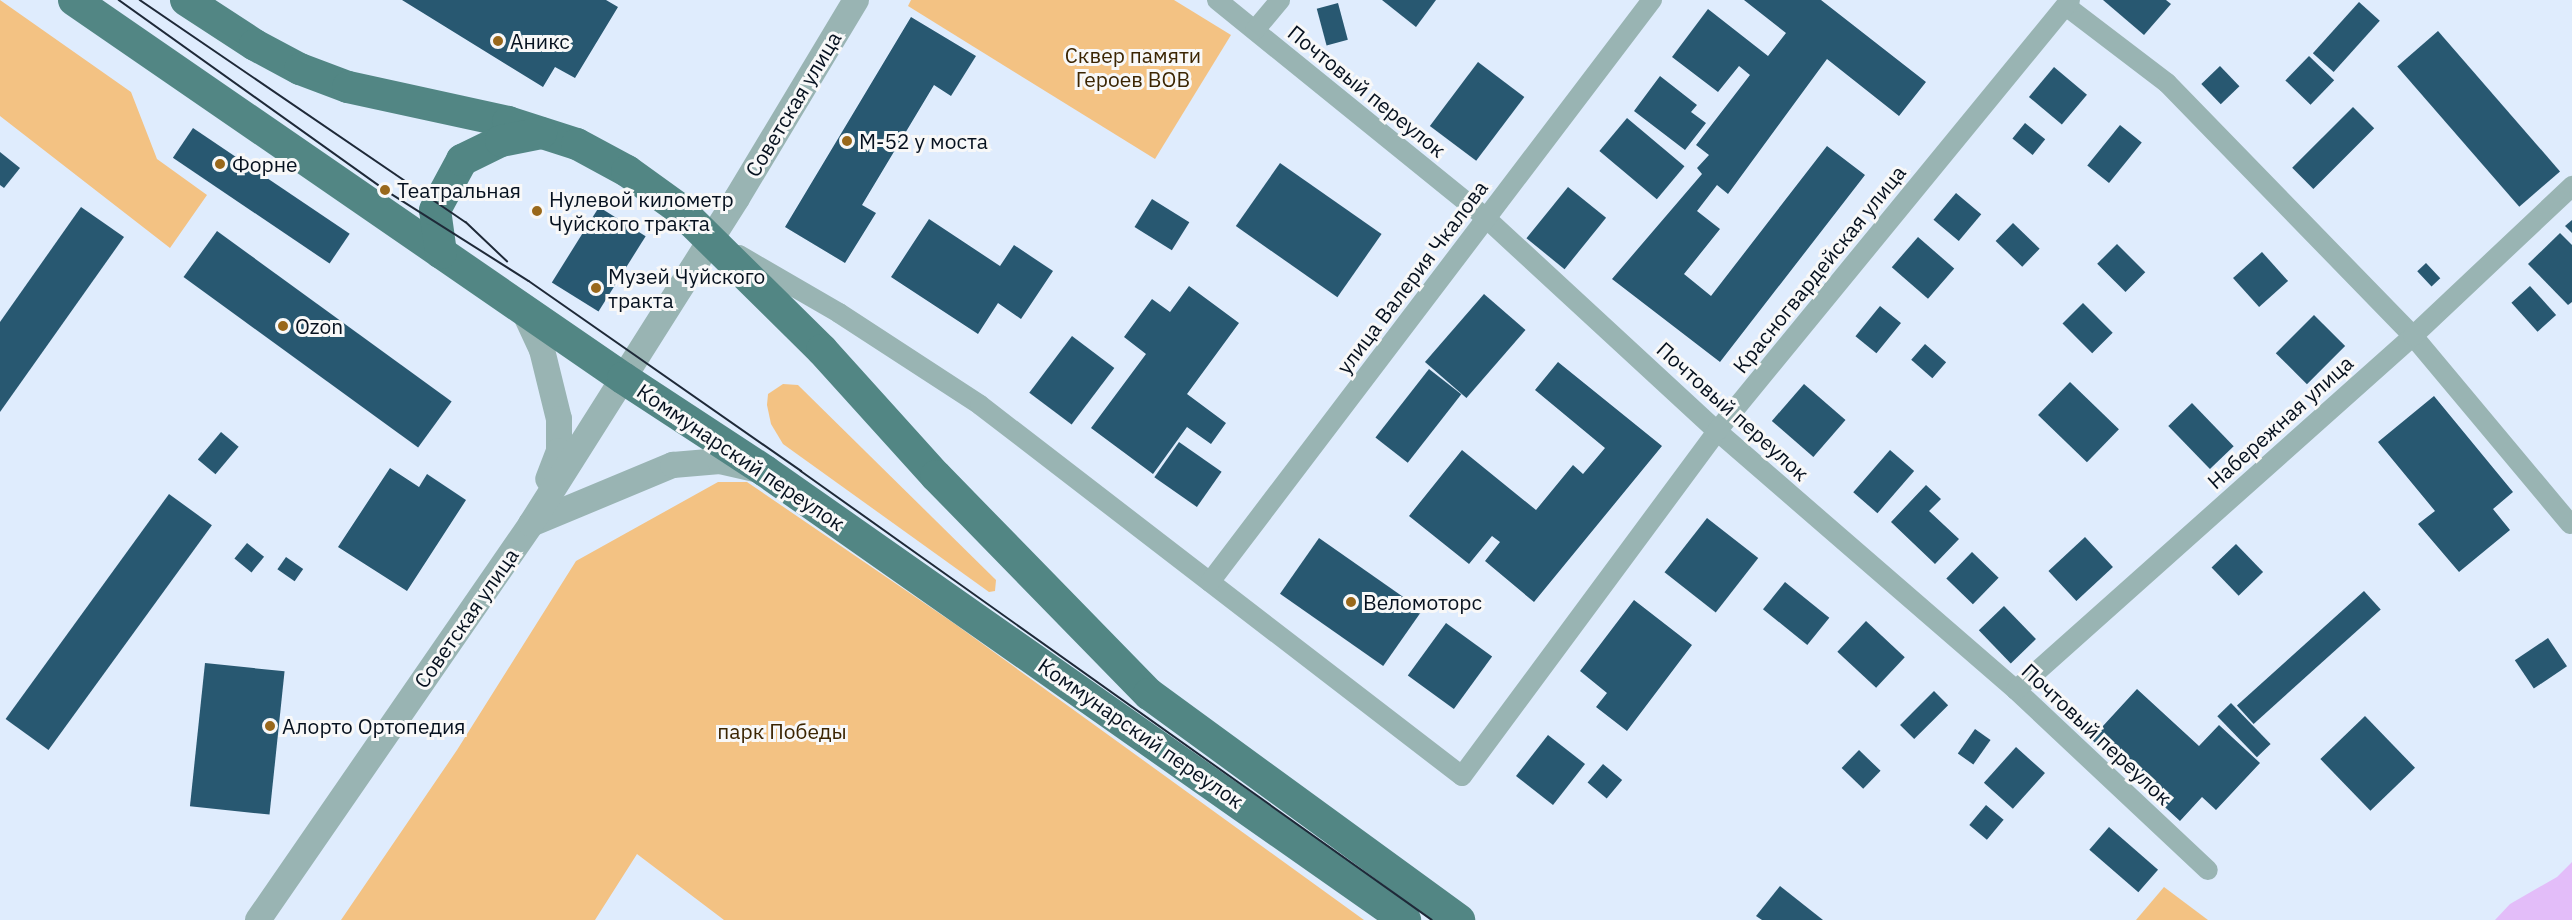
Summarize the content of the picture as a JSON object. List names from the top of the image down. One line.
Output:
{"streets":{"main road":["Коммунарский переулок"],"street":["Почтовый переулок","Советская улица","Красногвардейская улица","улица Валерия Чкалова","Набережная улица"]},"crossings":[["Почтовый переулок","Красногвардейская улица"],["Почтовый переулок","улица Валерия Чкалова"],["Почтовый переулок","Набережная улица"],["Советская улица","Коммунарский переулок"],["Красногвардейская улица","улица Валерия Чкалова"]],"parks":["Сквер памяти Героев ВОВ","парк Победы"],"places":["Аникс","М-52 у моста","Форне","Театральная","Нулевой километр Чуйского тракта","Музей Чуйского тракта","Ozon","Веломоторс","Алорто Ортопедия"]}
